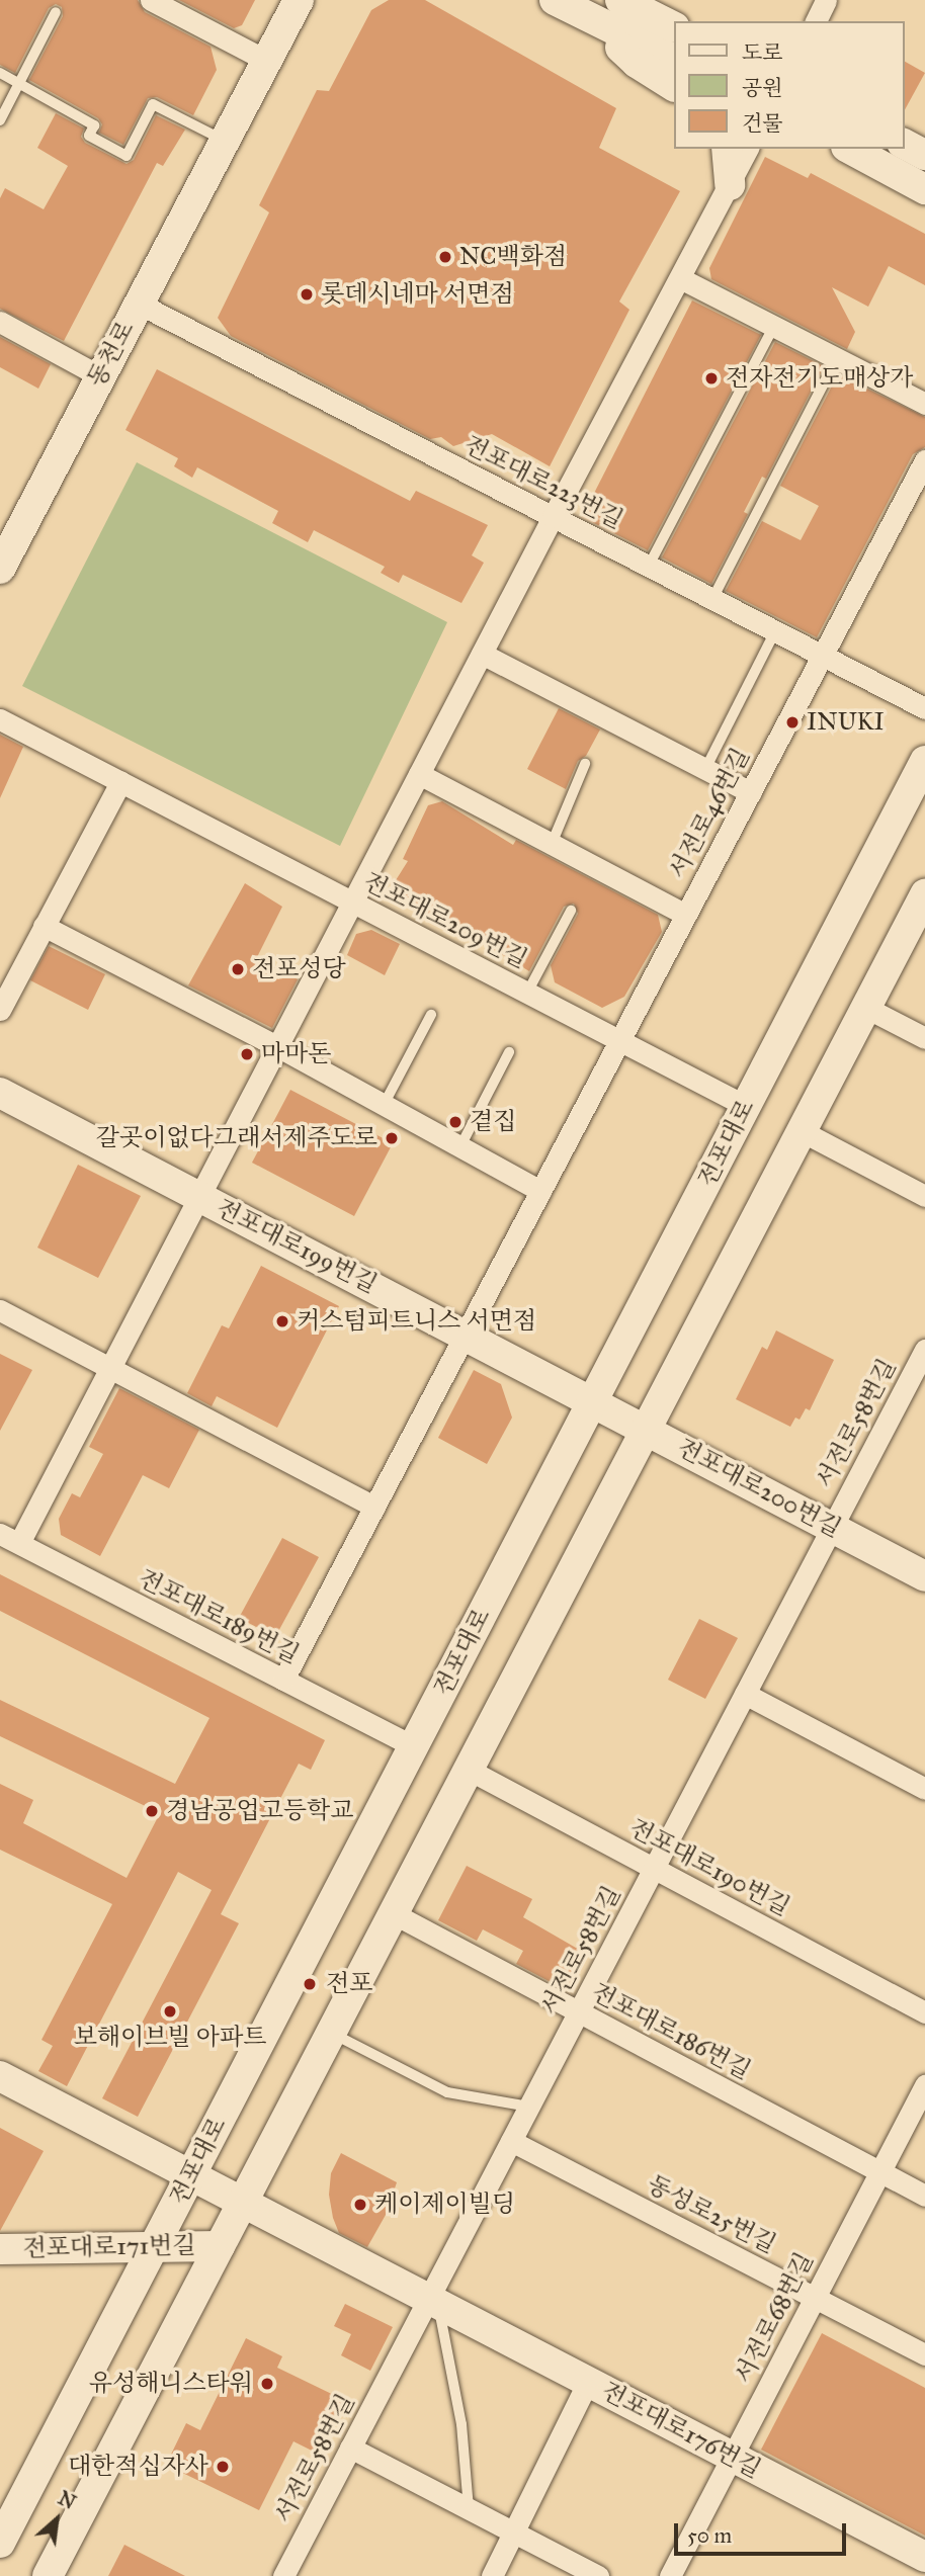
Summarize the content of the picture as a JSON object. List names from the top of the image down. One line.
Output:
{"streets":{"main road":["동천로","전포대로","전포대로199번길","전포대로200번길","전포대로171번길","전포대로176번길"],"street":["전포대로223번길","서전로46번길","전포대로209번길","서전로58번길","전포대로189번길","전포대로190번길","전포대로186번길","동성로25번길","서전로68번길"]},"crossings":[["동천로","전포대로223번길"],["전포대로223번길","서전로46번길"],["서전로46번길","전포대로209번길"],["서전로46번길","전포대로199번길"],["서전로46번길","전포대로189번길"],["전포대로209번길","전포대로"],["전포대로","전포대로199번길"],["전포대로","전포대로200번길"],["전포대로","전포대로189번길"],["전포대로","전포대로171번길"],["전포대로","전포대로176번길"],["전포대로199번길","전포대로200번길"],["서전로58번길","전포대로200번길"],["서전로58번길","전포대로190번길"],["서전로58번길","전포대로186번길"],["서전로58번길","동성로25번길"],["서전로58번길","전포대로176번길"],["전포대로186번길","서전로68번길"],["동성로25번길","서전로68번길"],["서전로68번길","전포대로176번길"]],"places":["NC백화점","롯데시네마 서면점","전자전기도매상가","INUKI","전포성당","마마돈","곁집","갈곳이없다그래서제주도로","커스텀피트니스 서면점","경남공업고등학교","전포","보해이브빌 아파트","케이제이빌딩","유성해니스타워","대한적십자사"],"legend":["도로","공원","건물"],"scale_bar":"50 m","north":"top right"}
